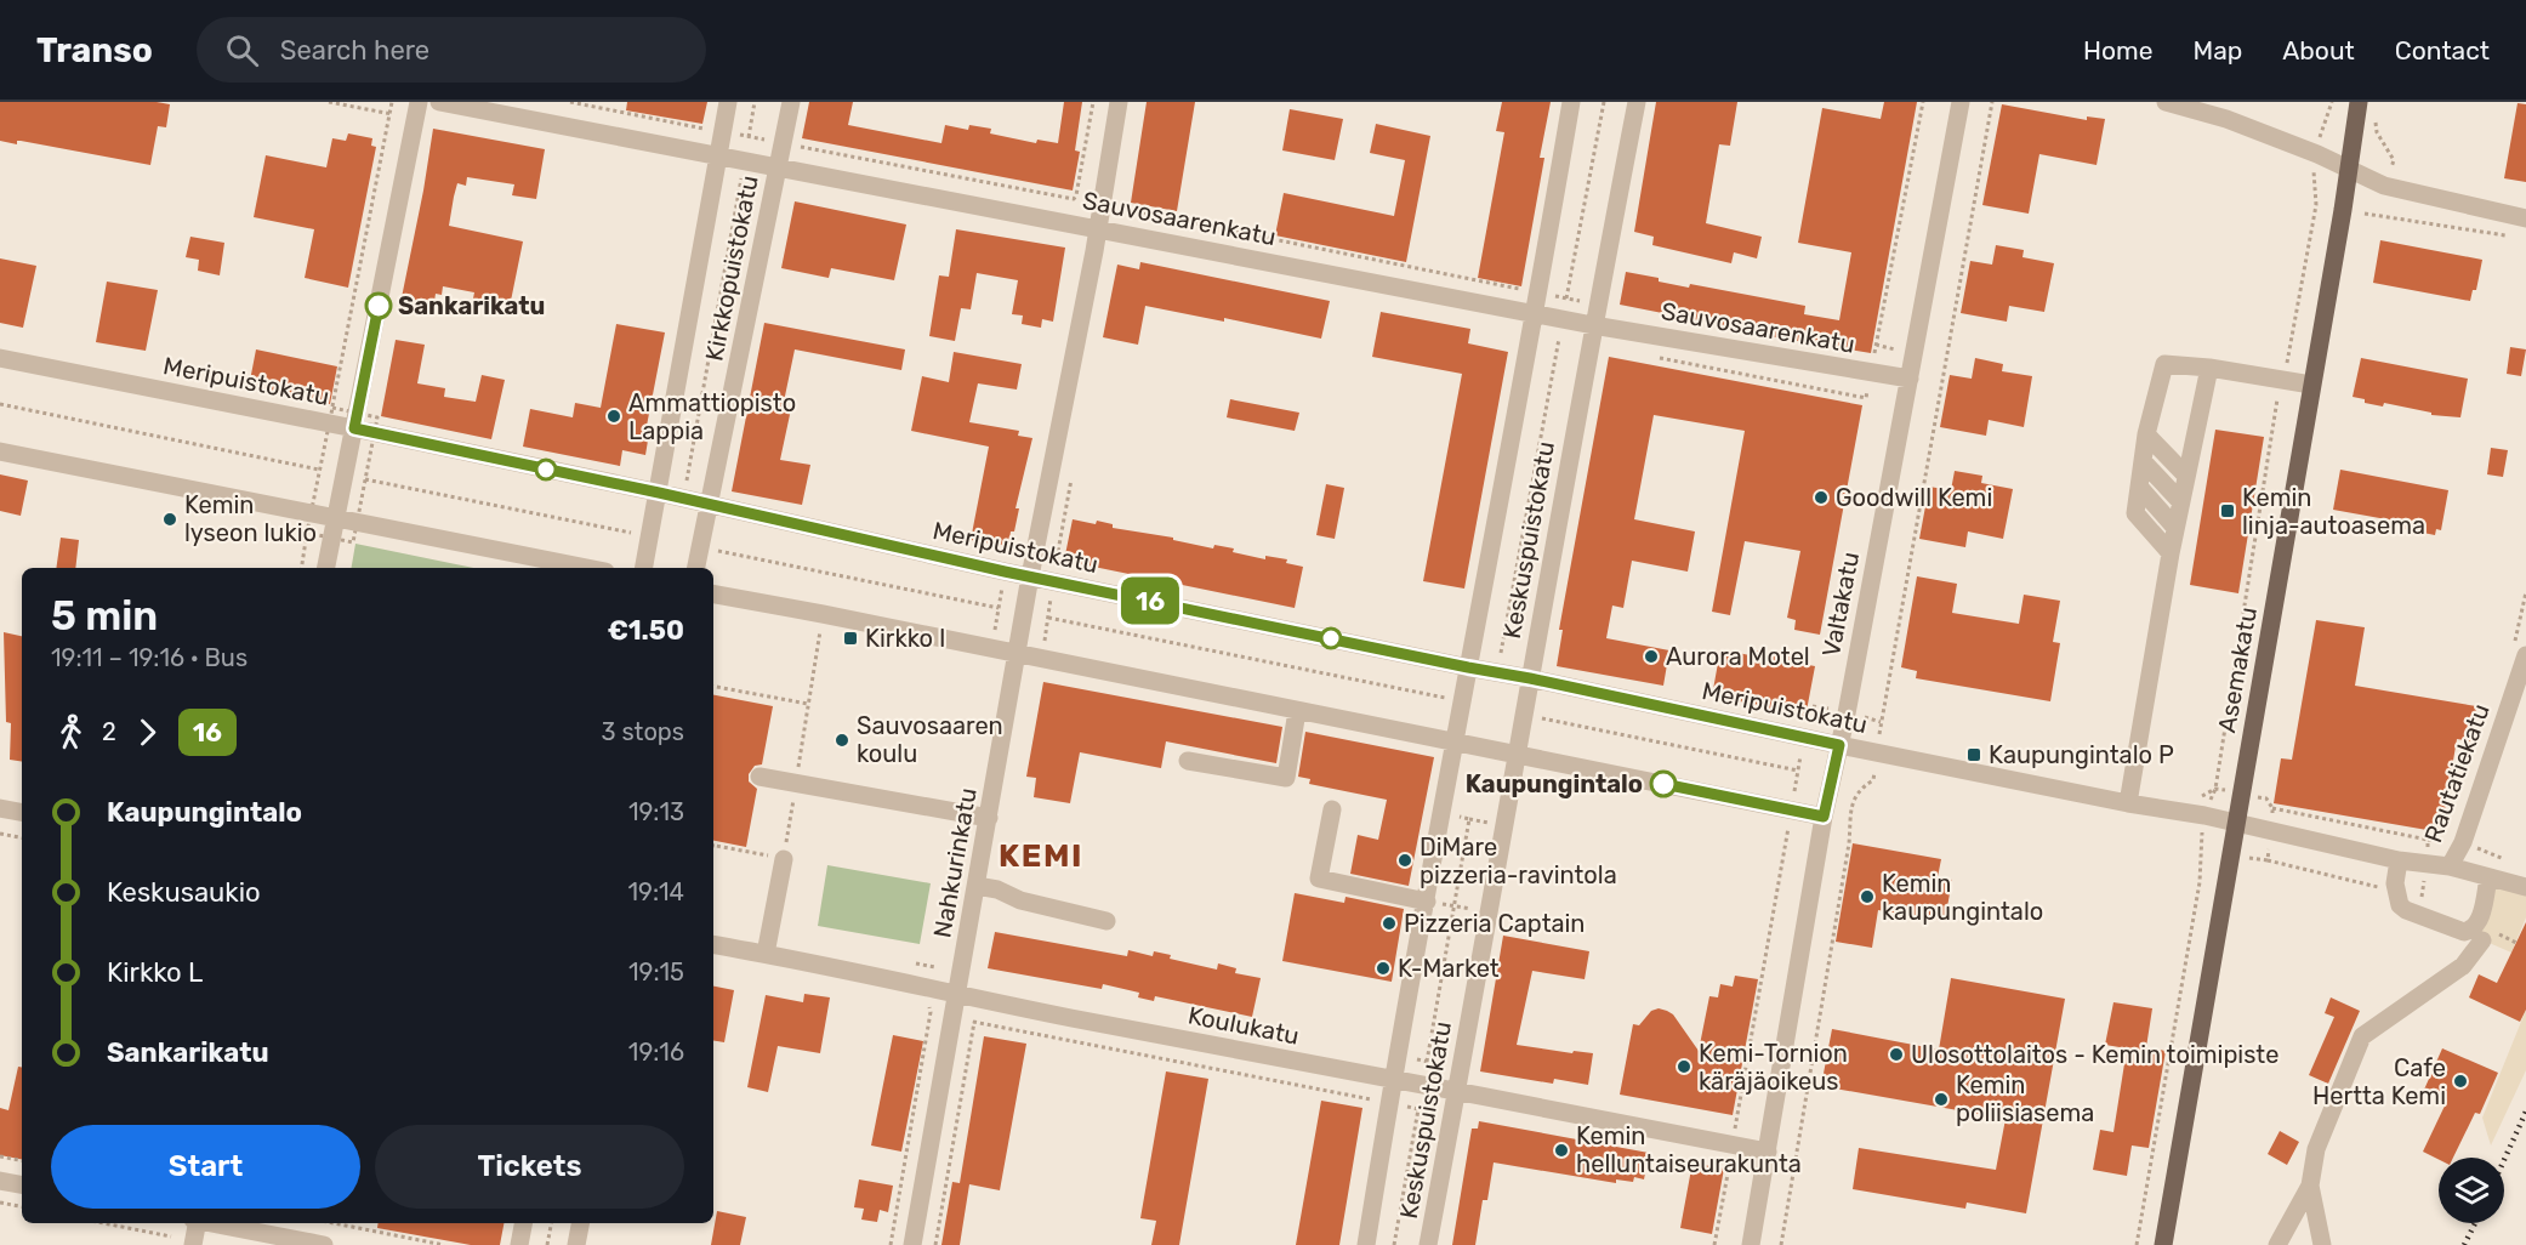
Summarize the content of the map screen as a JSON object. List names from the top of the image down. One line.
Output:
{"streets":{"main road":["Asemakatu"],"street":["Sauvosaarenkatu","Kirkkopuistokatu","Meripuistokatu","Keskuspuistokatu","Valtakatu","Rautatiekatu","Nahkurinkatu","Koulukatu"]},"crossings":[["Sauvosaarenkatu","Kirkkopuistokatu"],["Sauvosaarenkatu","Keskuspuistokatu"],["Sauvosaarenkatu","Valtakatu"],["Sauvosaarenkatu","Nahkurinkatu"],["Kirkkopuistokatu","Meripuistokatu"],["Meripuistokatu","Keskuspuistokatu"],["Meripuistokatu","Valtakatu"],["Meripuistokatu","Asemakatu"],["Meripuistokatu","Rautatiekatu"],["Meripuistokatu","Nahkurinkatu"],["Keskuspuistokatu","Koulukatu"],["Valtakatu","Koulukatu"],["Asemakatu","Rautatiekatu"],["Nahkurinkatu","Koulukatu"]],"districts":["KEMI"],"places":{"other":["Sankarikatu","Ammattiopisto Lappia","Goodwill Kemi","Kemin lyseon lukio","Aurora Motel","Sauvosaaren koulu","Kaupungintalo","DiMare pizzeria-ravintola","Kemin kaupungintalo","Pizzeria Captain","K-Market","Ulosottolaitos - Kemin toimipiste","Kemi-Tornion käräjäoikeus","Cafe Hertta Kemi","Kemin poliisiasema","Kemin helluntaiseurakunta"],"transit":["Kemin linja-autoasema","Kirkko I","Kaupungintalo P"]},"lines":["bus line 16"],"page":{"header":"Transo","search":"Search here","nav":["Home","Map","About","Contact"],"on_map":"16","heading":["5 min","19:11 – 19:16 · Bus","€1.50"],"legs":["2","16","3 stops"],"list":[{"name":"Kaupungintalo","value":"19:13"},{"name":"Keskusaukio","value":"19:14"},{"name":"Kirkko L","value":"19:15"},{"name":"Sankarikatu","value":"19:16"}],"buttons":["Start","Tickets"]}}
